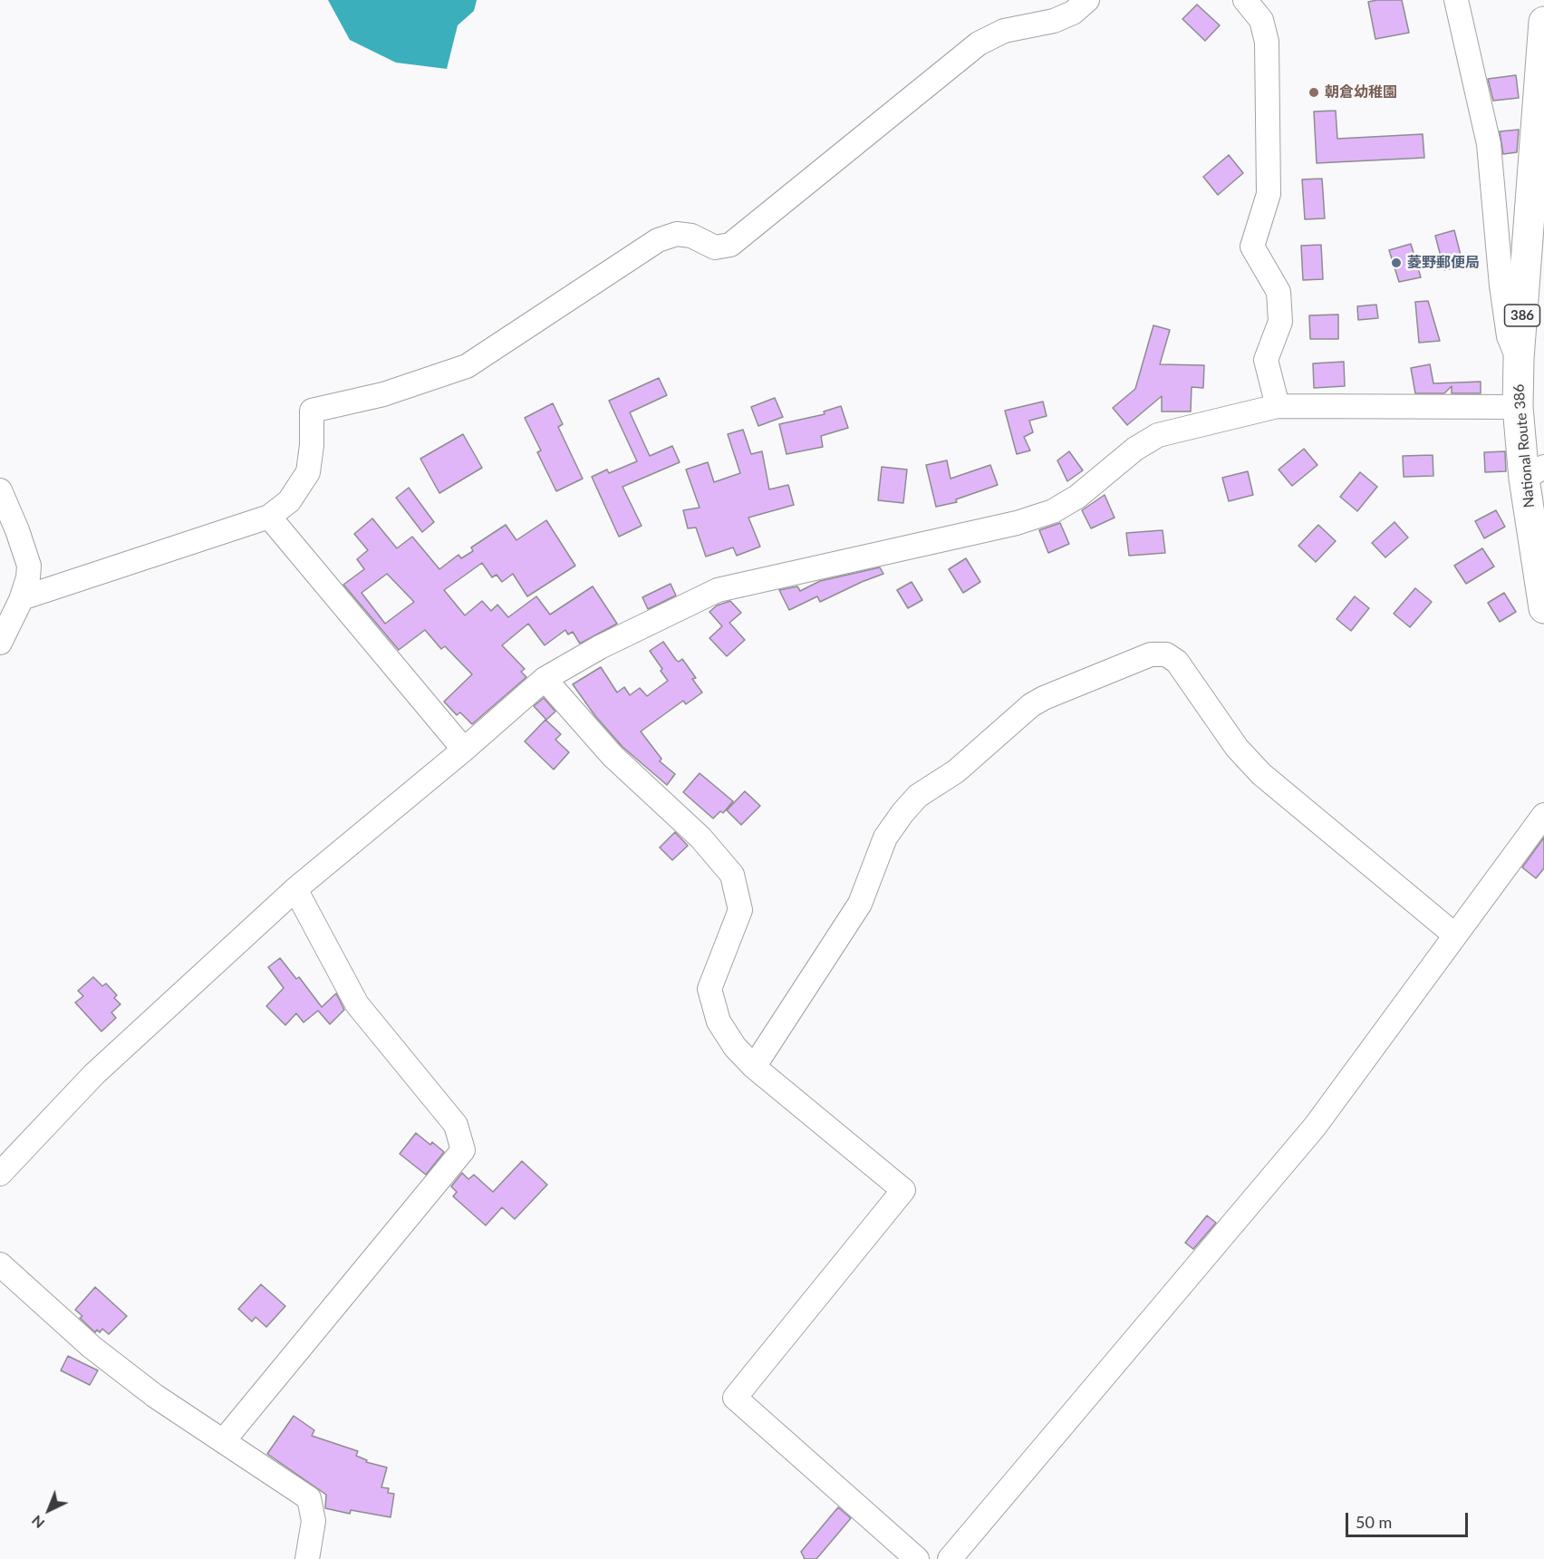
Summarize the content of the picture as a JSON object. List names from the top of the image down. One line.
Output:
{"streets":{"highway":["386","National Route 386"]},"places":["朝倉幼稚園","菱野郵便局"],"scale_bar":"50 m","north":"bottom left"}
